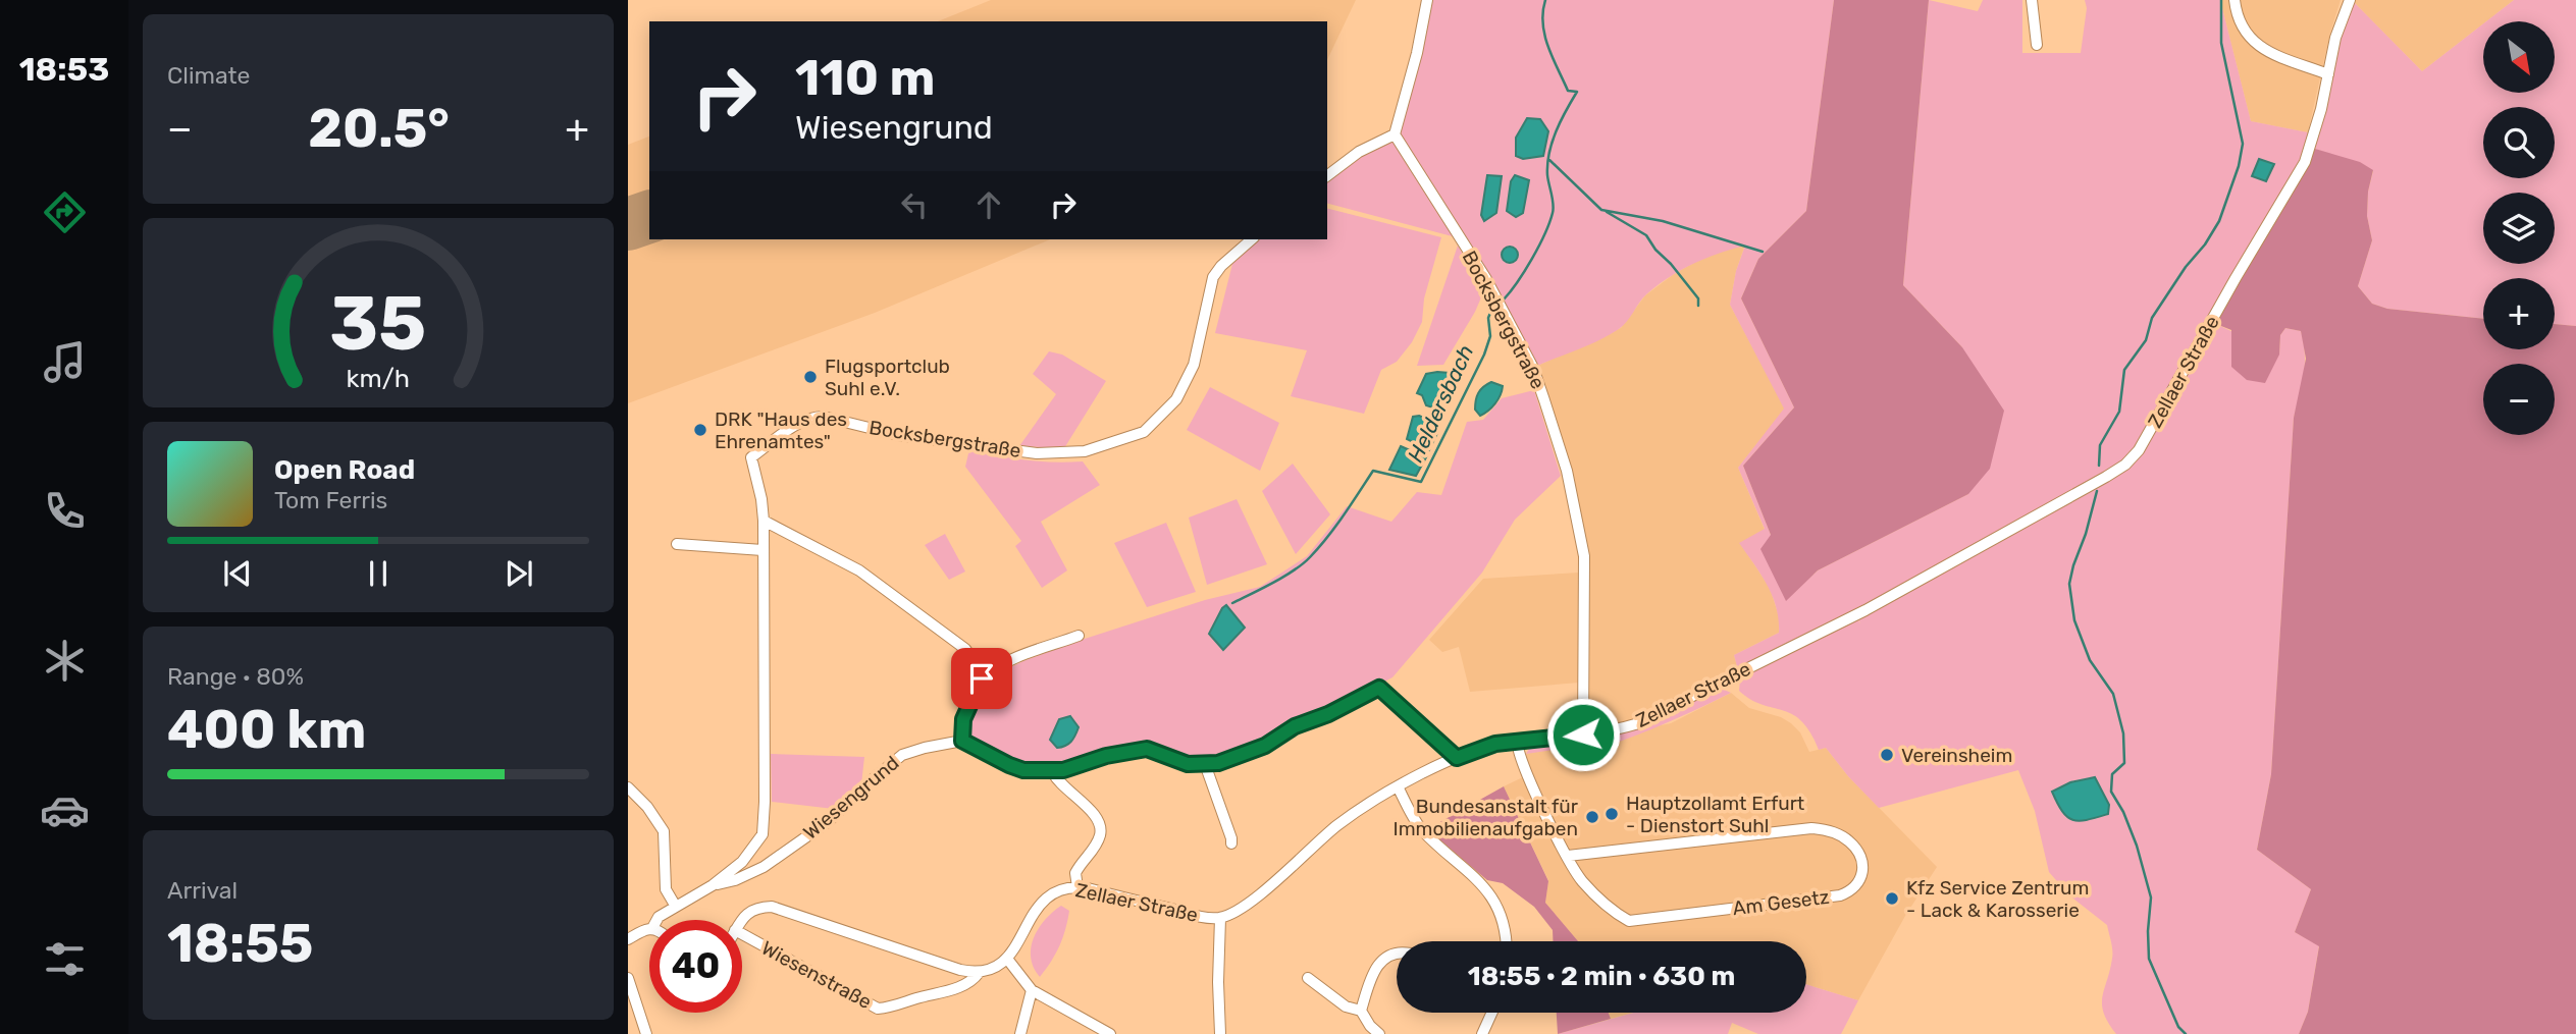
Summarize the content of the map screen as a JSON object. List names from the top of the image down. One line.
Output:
{"streets":{"street":["Bocksbergstraße","Zellaer Straße","Wiesengrund","Am Gesetz","Wiesenstraße"]},"crossings":[["Bocksbergstraße","Zellaer Straße"],["Bocksbergstraße","Wiesengrund"],["Zellaer Straße","Am Gesetz"],["Zellaer Straße","Wiesenstraße"]],"water":["Heldersbach"],"places":["Flugsportclub Suhl e.V.","DRK \"Haus des Ehrenamtes\"","Vereinsheim","Hauptzollamt Erfurt - Dienstort Suhl","Bundesanstalt für Immobilienaufgaben","Kfz Service Zentrum - Lack & Karosserie"],"north":"bottom right","page":{"tabs":"18:53","tile":["Climate",["Range · 80%","400 km"],["Arrival","18:55"]],"map_buttons":["+","−"],"turn":["110 m","Wiesengrund"],"heat":["−","20.5°","+"],"song":["Open Road","Tom Ferris"],"limit":"40","trip":"18:55 · 2 min · 630 m","gauge":["35","km/h"]}}
